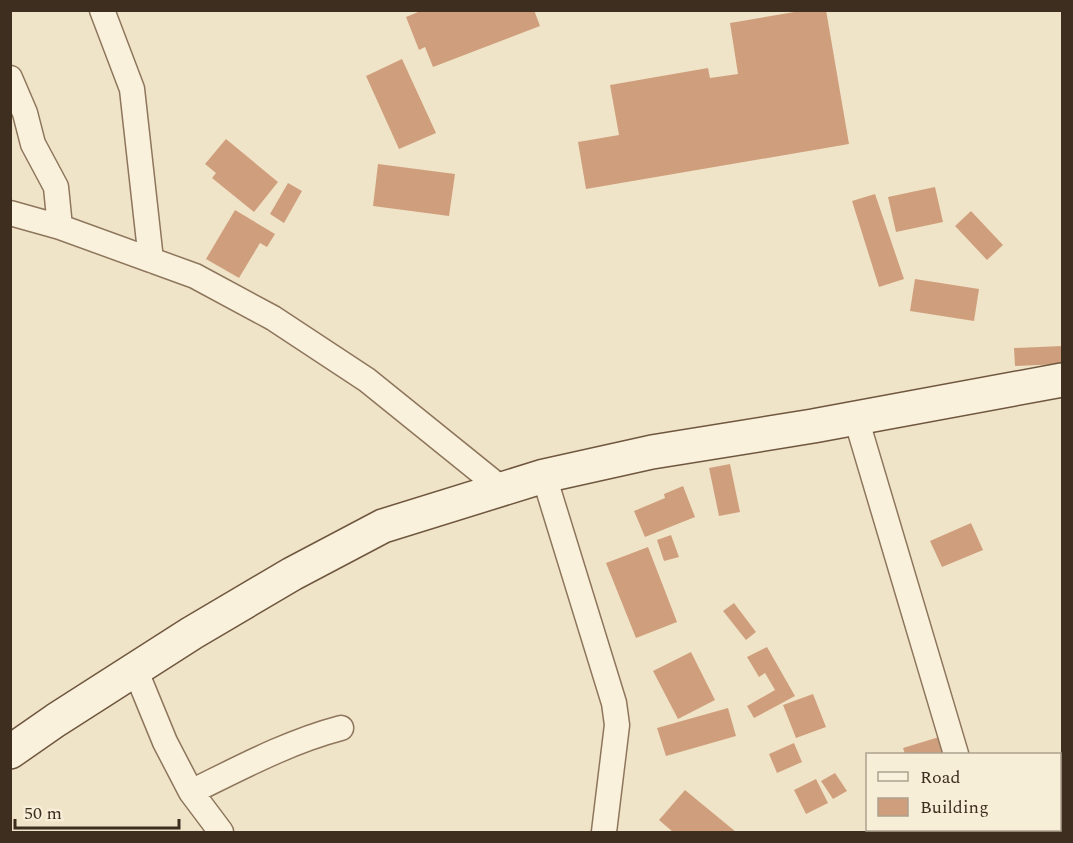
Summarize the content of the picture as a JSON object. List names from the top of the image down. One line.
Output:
{"legend":["Road","Building"],"scale_bar":"50 m"}
